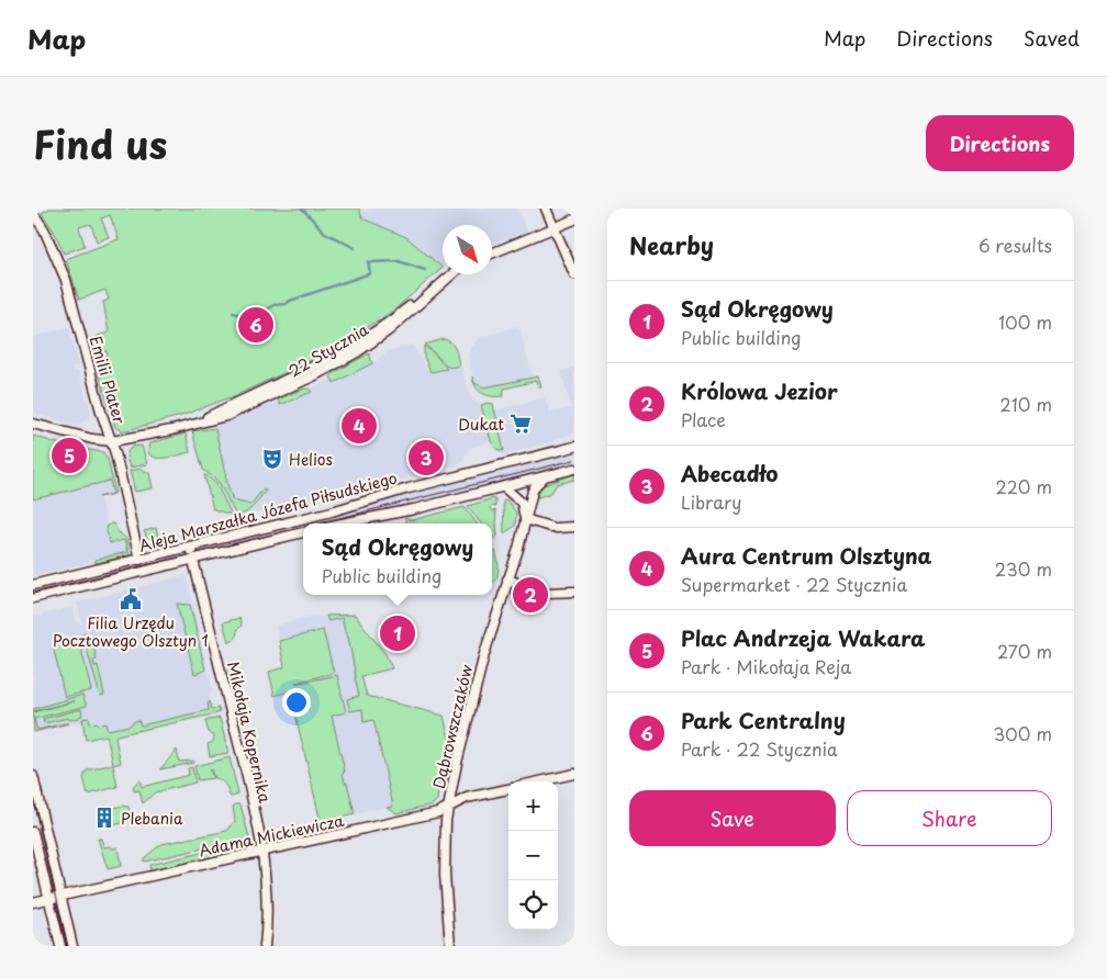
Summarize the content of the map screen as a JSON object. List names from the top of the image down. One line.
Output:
{"streets":{"street":["22 Stycznia","Emilii Plater","Aleja Marszałka Józefa Piłsudskiego","Dąbrowszczaków","Mikołaja Kopernika","Adama Mickiewicza"]},"crossings":[["22 Stycznia","Emilii Plater"],["Emilii Plater","Aleja Marszałka Józefa Piłsudskiego"],["Aleja Marszałka Józefa Piłsudskiego","Dąbrowszczaków"],["Aleja Marszałka Józefa Piłsudskiego","Mikołaja Kopernika"],["Dąbrowszczaków","Adama Mickiewicza"],["Mikołaja Kopernika","Adama Mickiewicza"]],"places":{"supermarket":["Dukat"],"theatre":["Helios"],"public building":["Filia Urzędu Pocztowego Olsztyn 1"],"building":["Plebania"]},"north":"bottom right","page":{"header":"Map","nav":["Map","Directions","Saved"],"title":"Find us","buttons":["Directions",["Save","Share"]],"heading":["Nearby","6 results"],"list":[{"mark":"1","name":"Sąd Okręgowy","note":"Public building","value":"100 m"},{"mark":"2","name":"Królowa Jezior","note":"Place","value":"210 m"},{"mark":"3","name":"Abecadło","note":"Library","value":"220 m"},{"mark":"4","name":"Aura Centrum Olsztyna","note":"Supermarket · 22 Stycznia","value":"230 m"},{"mark":"5","name":"Plac Andrzeja Wakara","note":"Park · Mikołaja Reja","value":"270 m"},{"mark":"6","name":"Park Centralny","note":"Park · 22 Stycznia","value":"300 m"}],"pins":["6","4","5","3","2","1"],"popup":["Sąd Okręgowy","Public building"],"map_buttons":["+","−"]}}
